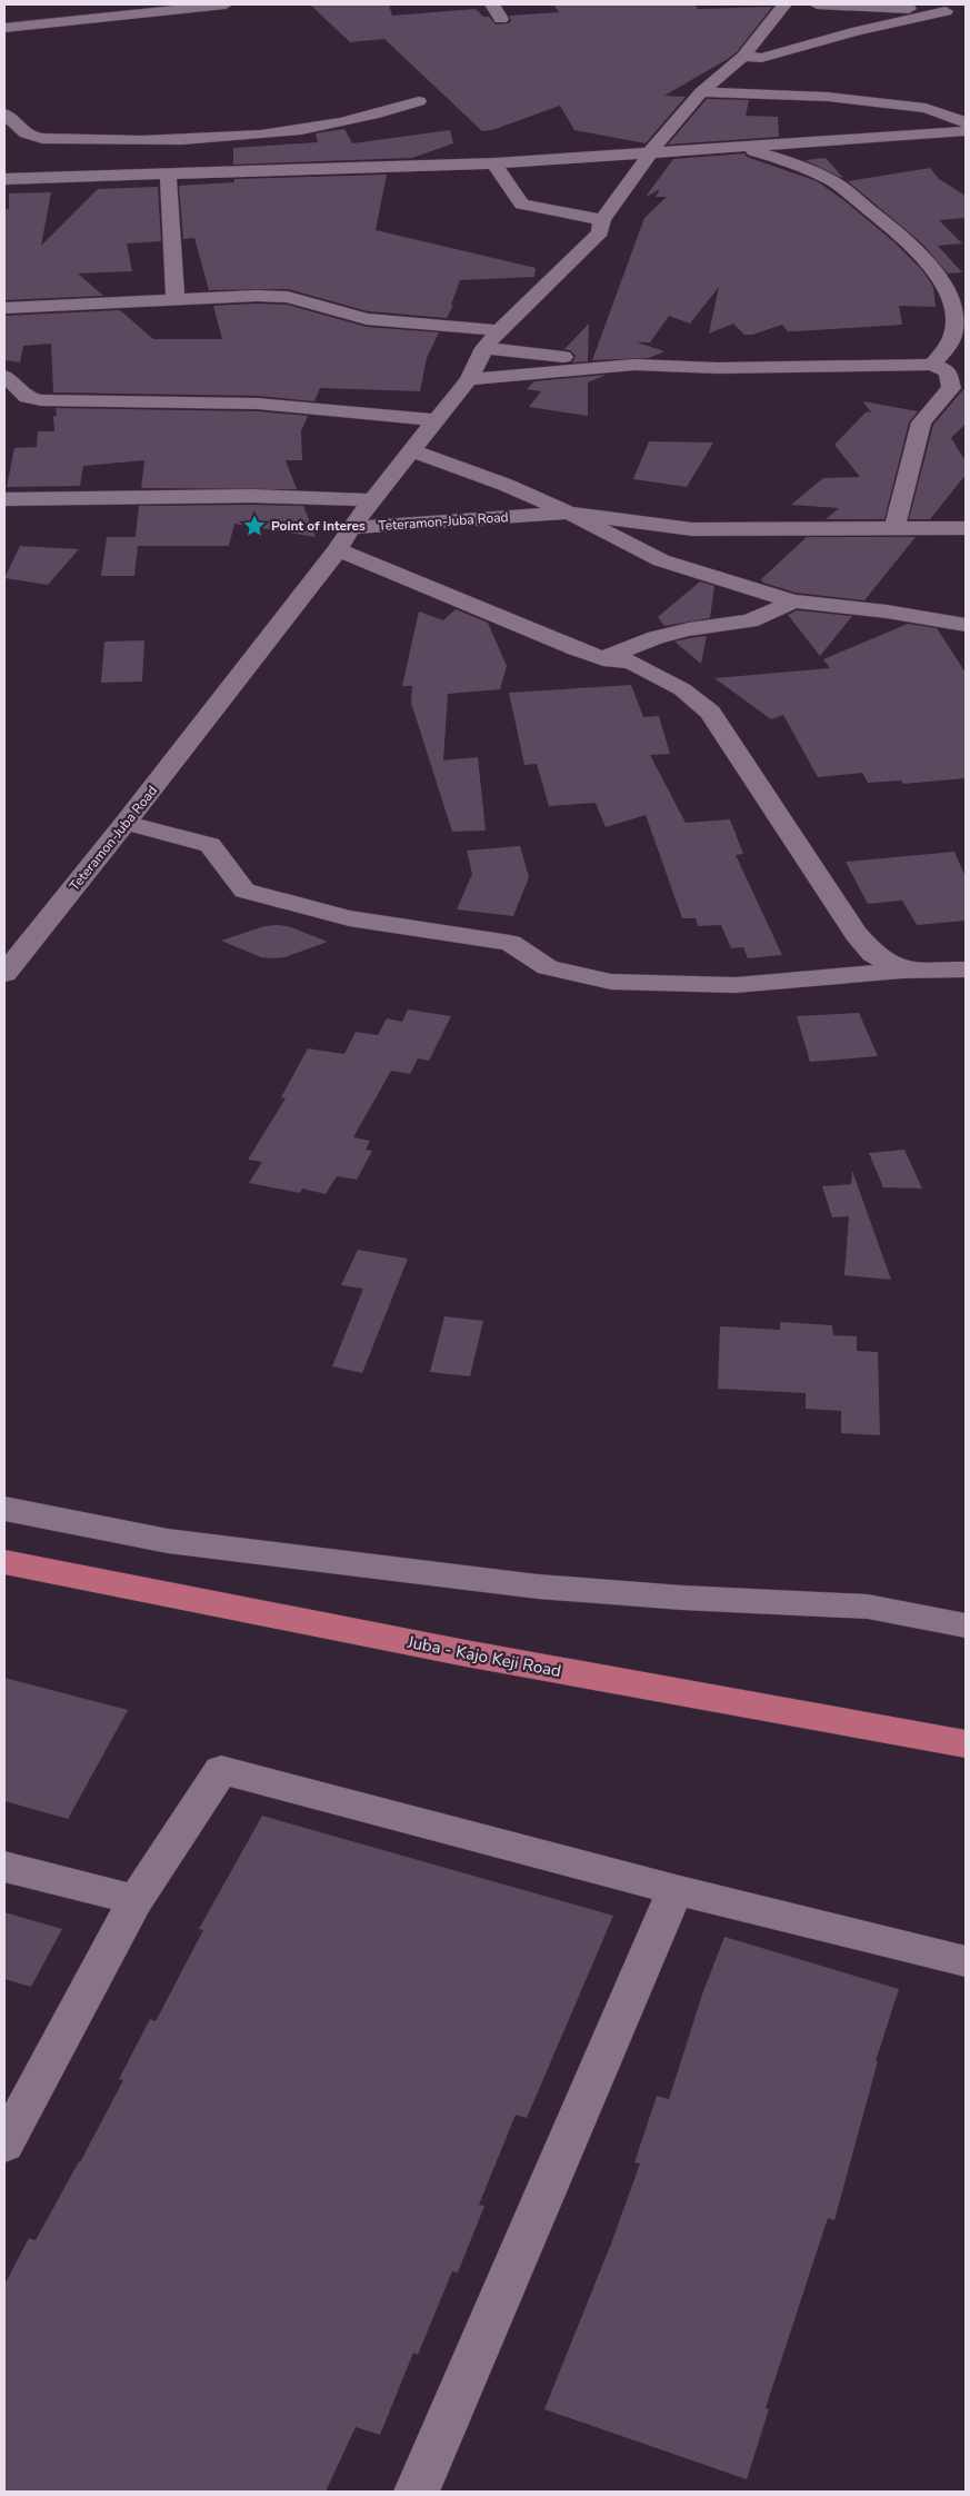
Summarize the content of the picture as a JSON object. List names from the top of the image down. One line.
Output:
{"streets":{"main road":["Juba - Kajo Keji Road"],"street":["Teteramon-Juba Road"]},"places":{"place":["Point of interes"]}}
